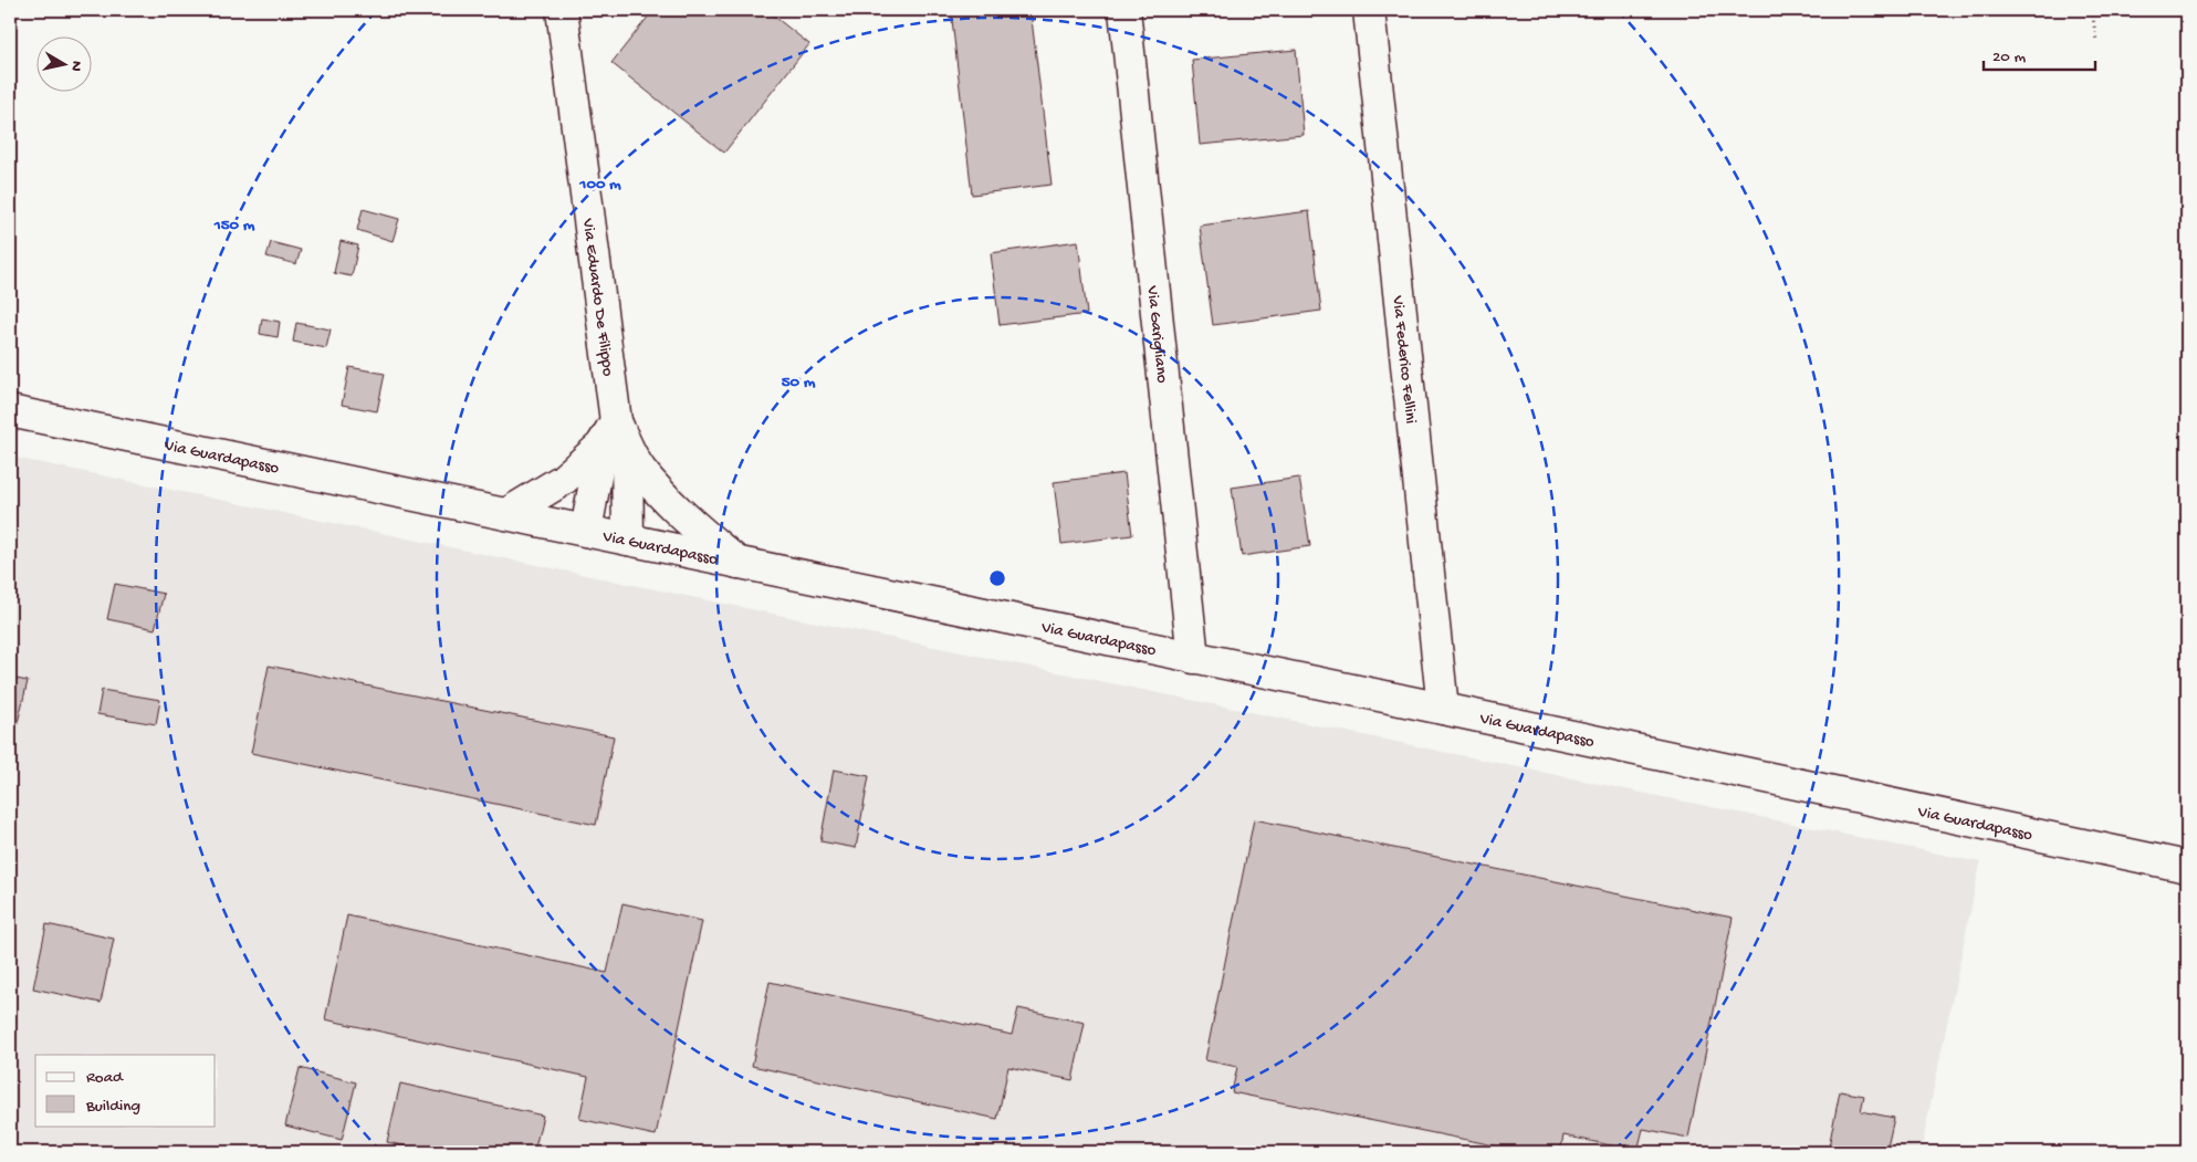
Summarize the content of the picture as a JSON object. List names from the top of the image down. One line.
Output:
{"streets":{"street":["Via Eduardo De Filippo","Via Garigliano","Via Federico Fellini","Via Guardapasso"]},"crossings":[["Via Eduardo De Filippo","Via Guardapasso"],["Via Garigliano","Via Guardapasso"],["Via Federico Fellini","Via Guardapasso"]],"legend":["Road","Building"],"scale_bar":"20 m","north":"right","rings":["100 m","150 m","50 m"]}
